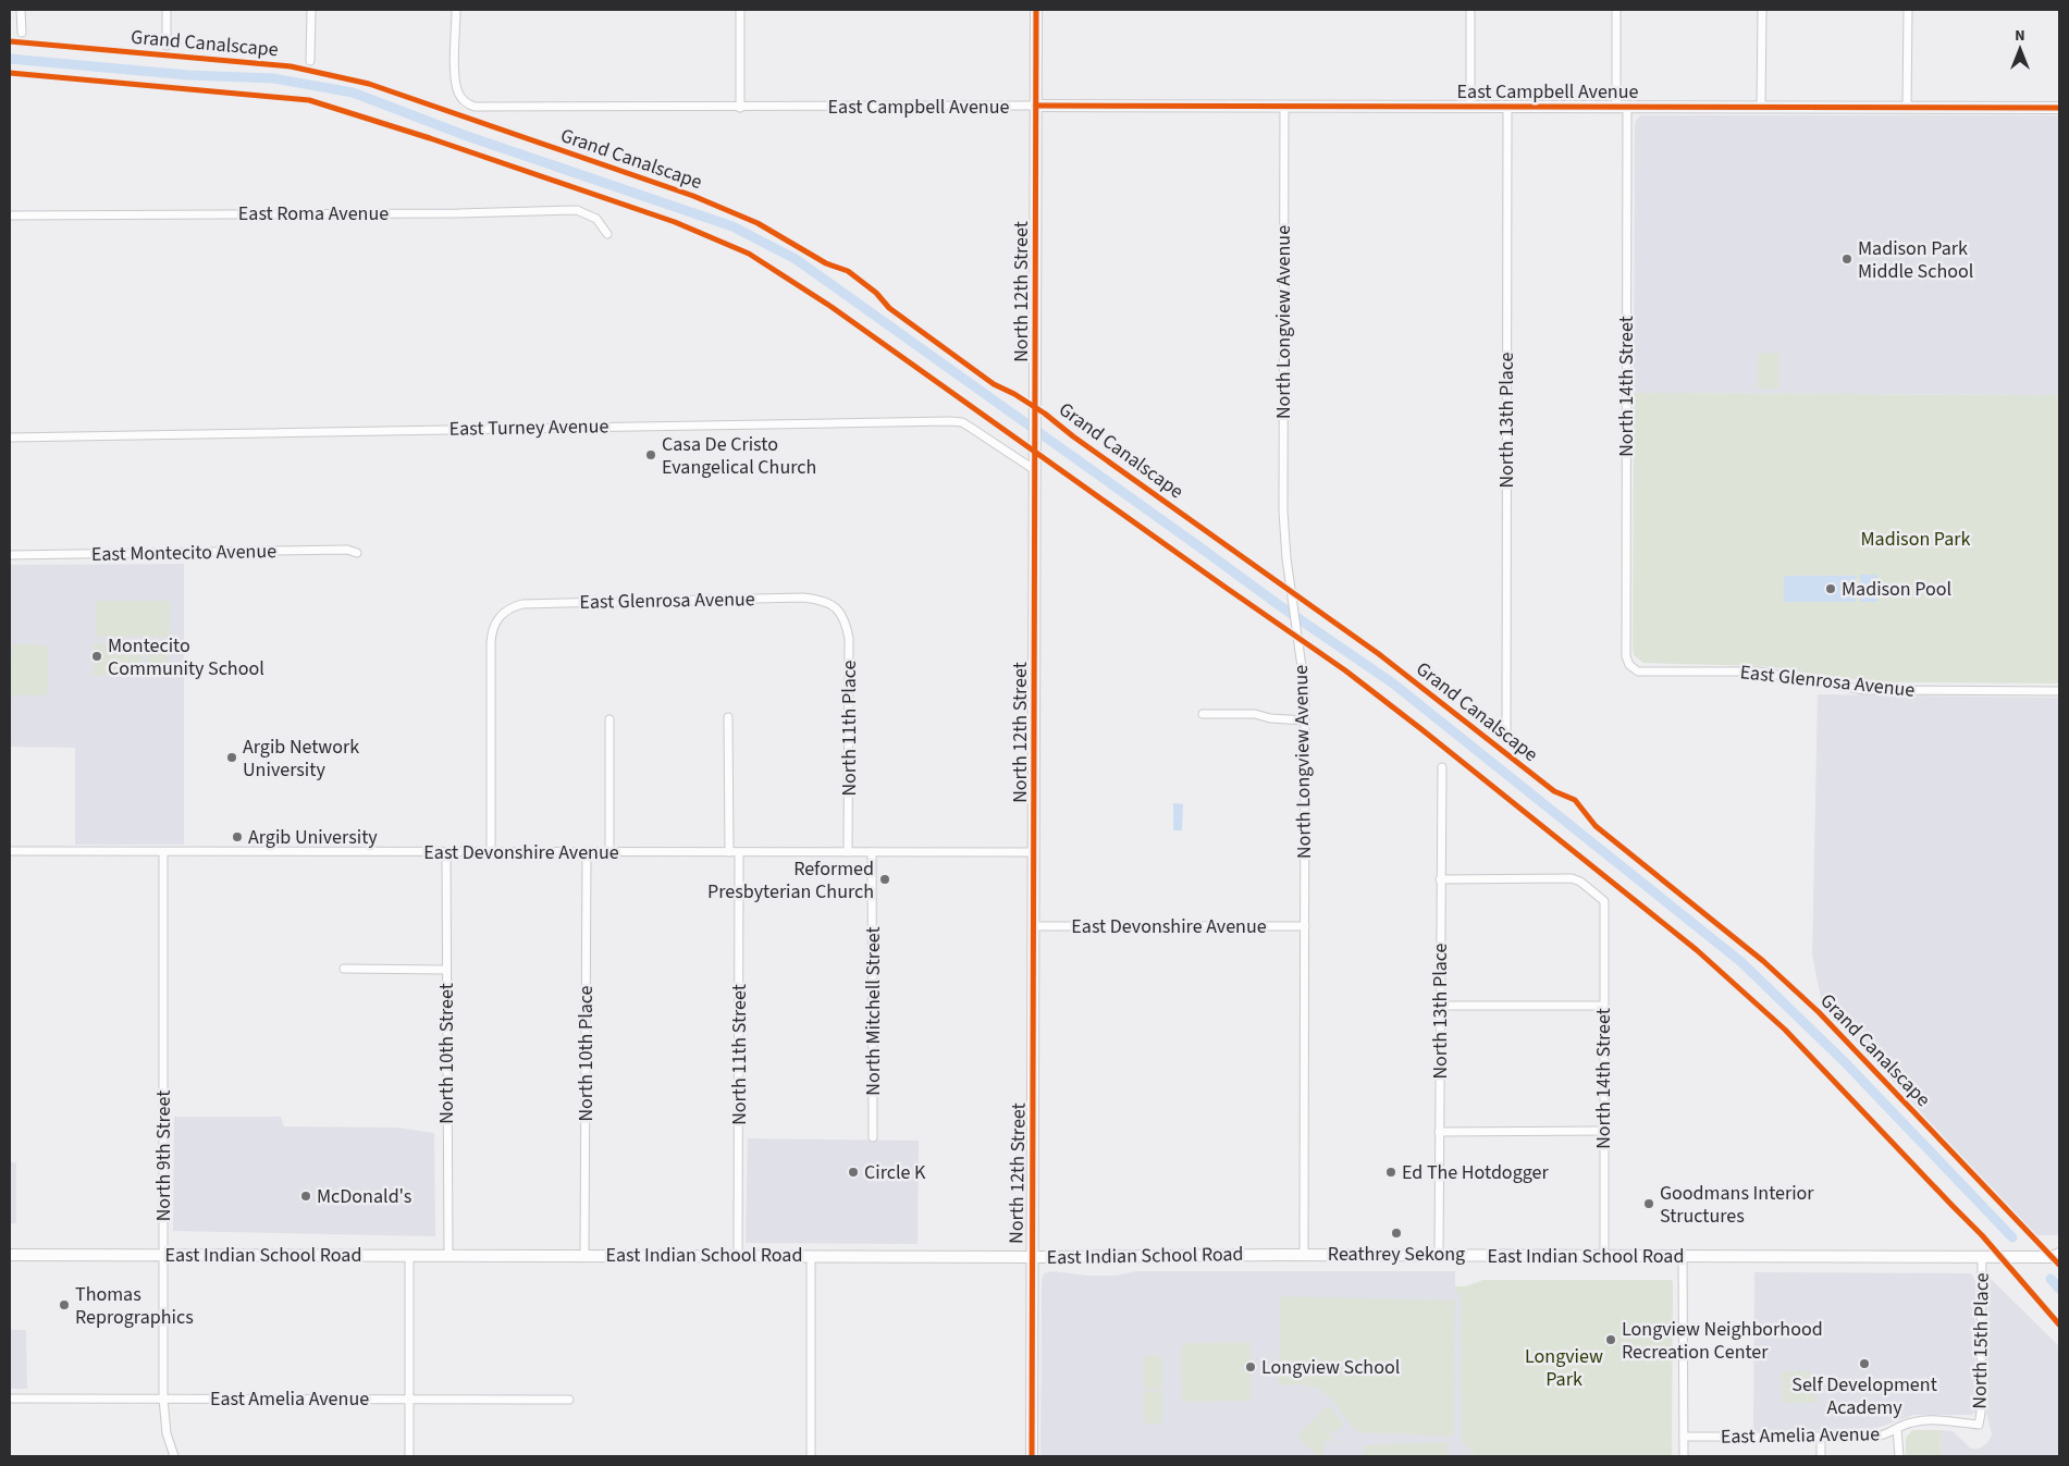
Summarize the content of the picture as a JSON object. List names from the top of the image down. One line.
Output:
{"streets":{"street":["East Campbell Avenue","East Roma Avenue","North 12th Street","North Longview Avenue","North 14th Street","North 13th Place","East Turney Avenue","East Montecito Avenue","East Glenrosa Avenue","North 11th Place","East Devonshire Avenue","North Mitchell Street","North 10th Street","North 10th Place","North 11th Street","North 9th Street","East Indian School Road","North 15th Place","East Amelia Avenue"],"cycle path":["Grand Canalscape"]},"crossings":[["East Campbell Avenue","North 12th Street"],["East Campbell Avenue","North Longview Avenue"],["East Campbell Avenue","North 14th Street"],["East Campbell Avenue","North 13th Place"],["North 12th Street","East Turney Avenue"],["North 12th Street","East Devonshire Avenue"],["North 12th Street","East Indian School Road"],["North Longview Avenue","East Devonshire Avenue"],["North Longview Avenue","East Indian School Road"],["North 14th Street","North 13th Place"],["North 14th Street","East Glenrosa Avenue"],["North 14th Street","East Indian School Road"],["North 13th Place","East Indian School Road"],["East Glenrosa Avenue","North 11th Place"],["East Glenrosa Avenue","East Devonshire Avenue"],["North 11th Place","East Devonshire Avenue"],["East Devonshire Avenue","North Mitchell Street"],["East Devonshire Avenue","North 10th Street"],["East Devonshire Avenue","North 10th Place"],["East Devonshire Avenue","North 11th Street"],["East Devonshire Avenue","North 9th Street"],["North 10th Street","East Indian School Road"],["North 10th Place","East Indian School Road"],["North 11th Street","East Indian School Road"],["North 9th Street","East Indian School Road"],["North 9th Street","East Amelia Avenue"],["East Indian School Road","North 15th Place"],["North 15th Place","East Amelia Avenue"]],"parks":["Madison Park","Longview Park"],"places":["Madison Park Middle School","Casa De Cristo Evangelical Church","Madison Pool","Montecito Community School","Argib Network University","Argib University","Reformed Presbyterian Church","Circle K","Ed The Hotdogger","McDonald's","Goodmans Interior Structures","Reathrey Sekong","Thomas Reprographics","Longview Neighborhood Recreation Center","Self Development Academy","Longview School"],"north":"top"}
